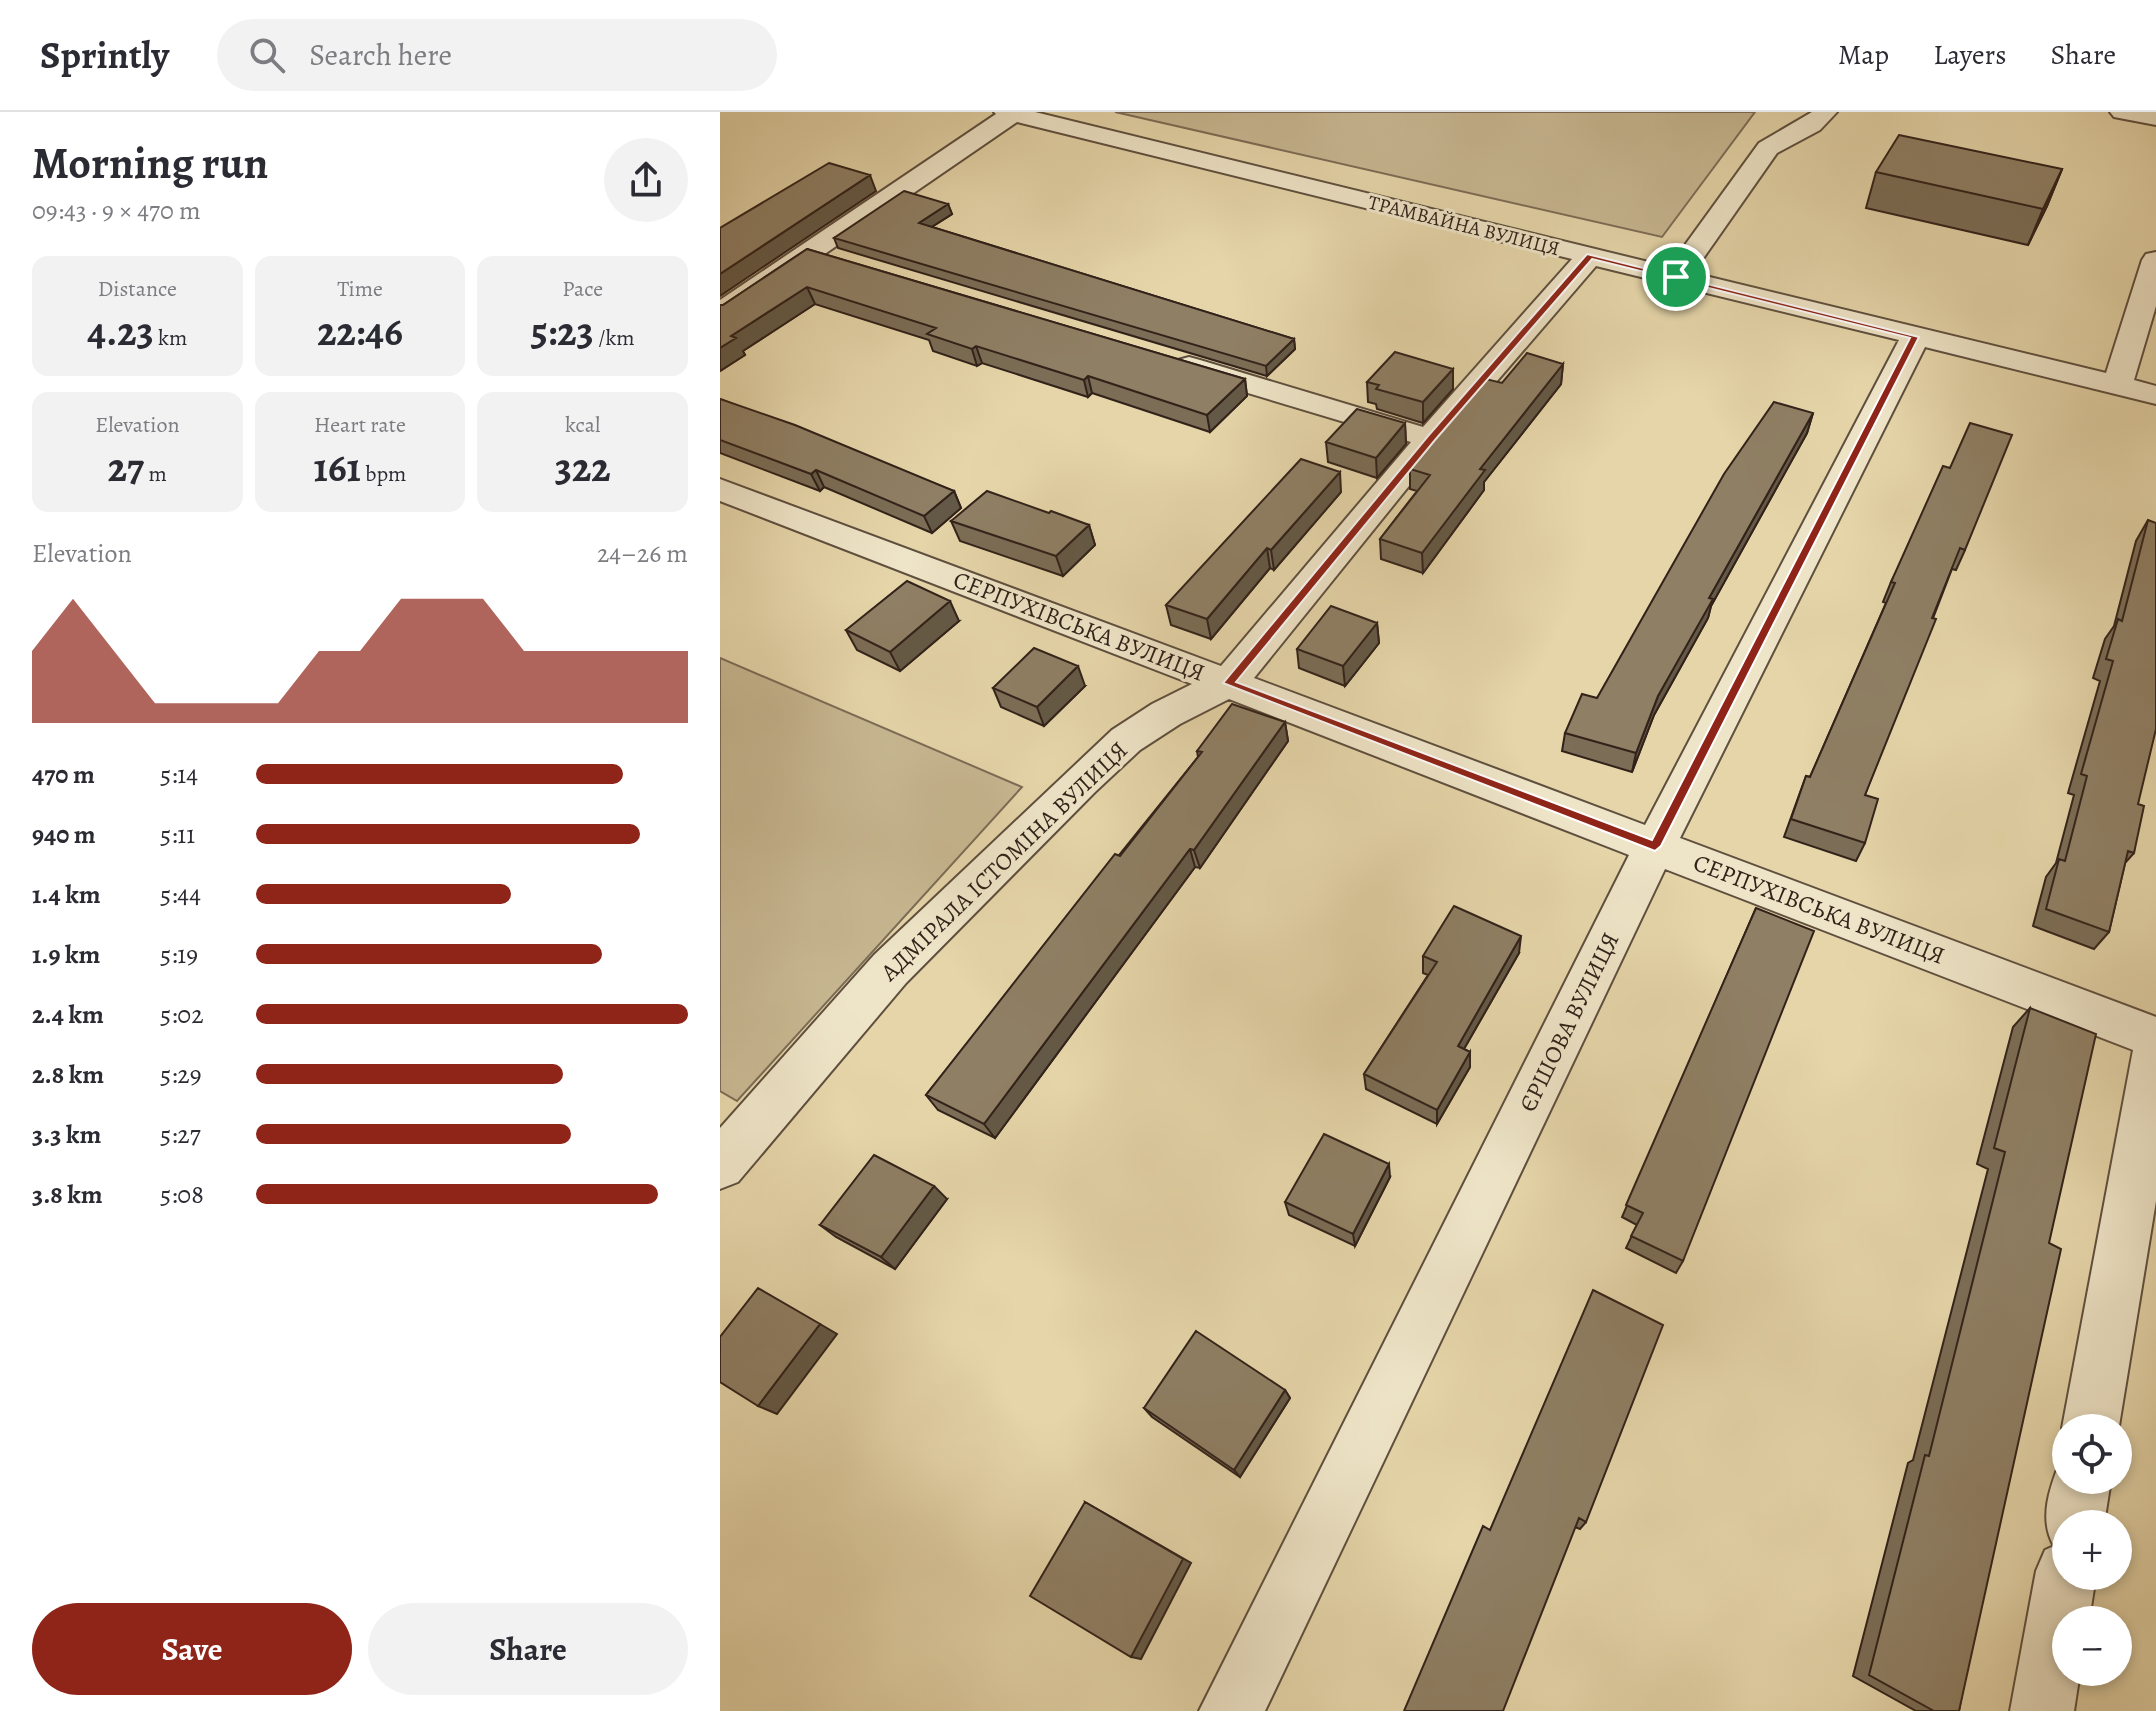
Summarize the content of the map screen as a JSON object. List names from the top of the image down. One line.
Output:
{"streets":{"street":["ТРАМВАЙНА ВУЛИЦЯ","СЕРПУХІВСЬКА ВУЛИЦЯ","АДМІРАЛА ІСТОМІНА ВУЛИЦЯ","ЄРШОВА ВУЛИЦЯ"]},"crossings":[["ТРАМВАЙНА ВУЛИЦЯ","АДМІРАЛА ІСТОМІНА ВУЛИЦЯ"],["ТРАМВАЙНА ВУЛИЦЯ","ЄРШОВА ВУЛИЦЯ"],["СЕРПУХІВСЬКА ВУЛИЦЯ","АДМІРАЛА ІСТОМІНА ВУЛИЦЯ"],["СЕРПУХІВСЬКА ВУЛИЦЯ","ЄРШОВА ВУЛИЦЯ"]],"page":{"header":"Sprintly","search":"Search here","nav":["Map","Layers","Share"],"heading":["Morning run","09:43 · 9 × 470 m"],"stats":[["Distance","4.23 km"],["Time","22:46"],["Pace","5:23 /km"],["Elevation","27 m"],["Heart rate","161 bpm"],["kcal","322"]],"chart":["Elevation","24–26 m"],"list":[{"name":"470 m","note":"5:14"},{"name":"940 m","note":"5:11"},{"name":"1.4 km","note":"5:44"},{"name":"1.9 km","note":"5:19"},{"name":"2.4 km","note":"5:02"},{"name":"2.8 km","note":"5:29"},{"name":"3.3 km","note":"5:27"},{"name":"3.8 km","note":"5:08"}],"map_buttons":["+","−"],"buttons":["Save","Share"]}}
